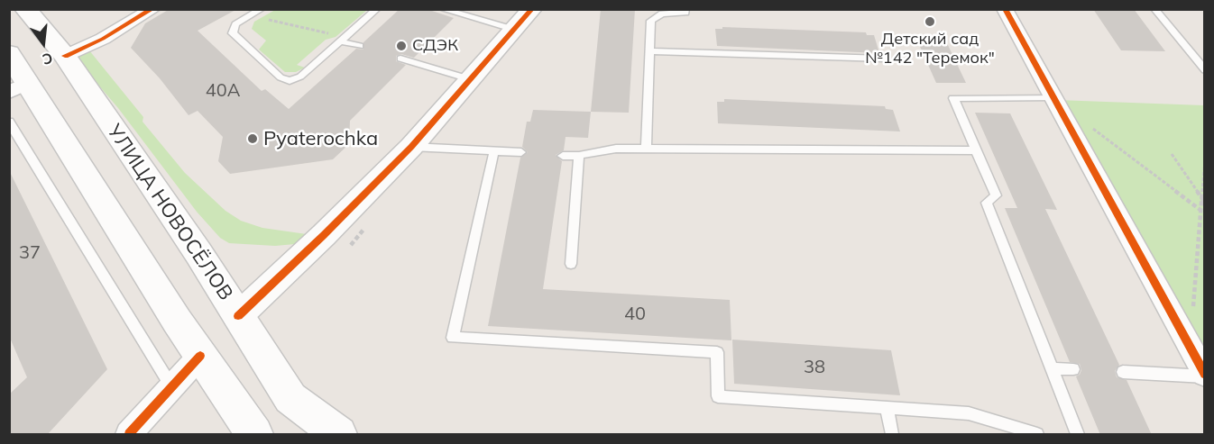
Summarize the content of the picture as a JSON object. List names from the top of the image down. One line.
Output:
{"streets":{"main road":["УЛИЦА НОВОСЁЛОВ"]},"places":["Детский сад №142 \"Теремок\"","СДЭК","Pyaterochka"],"house_numbers":["40А","37","40","38"],"north":"bottom"}
